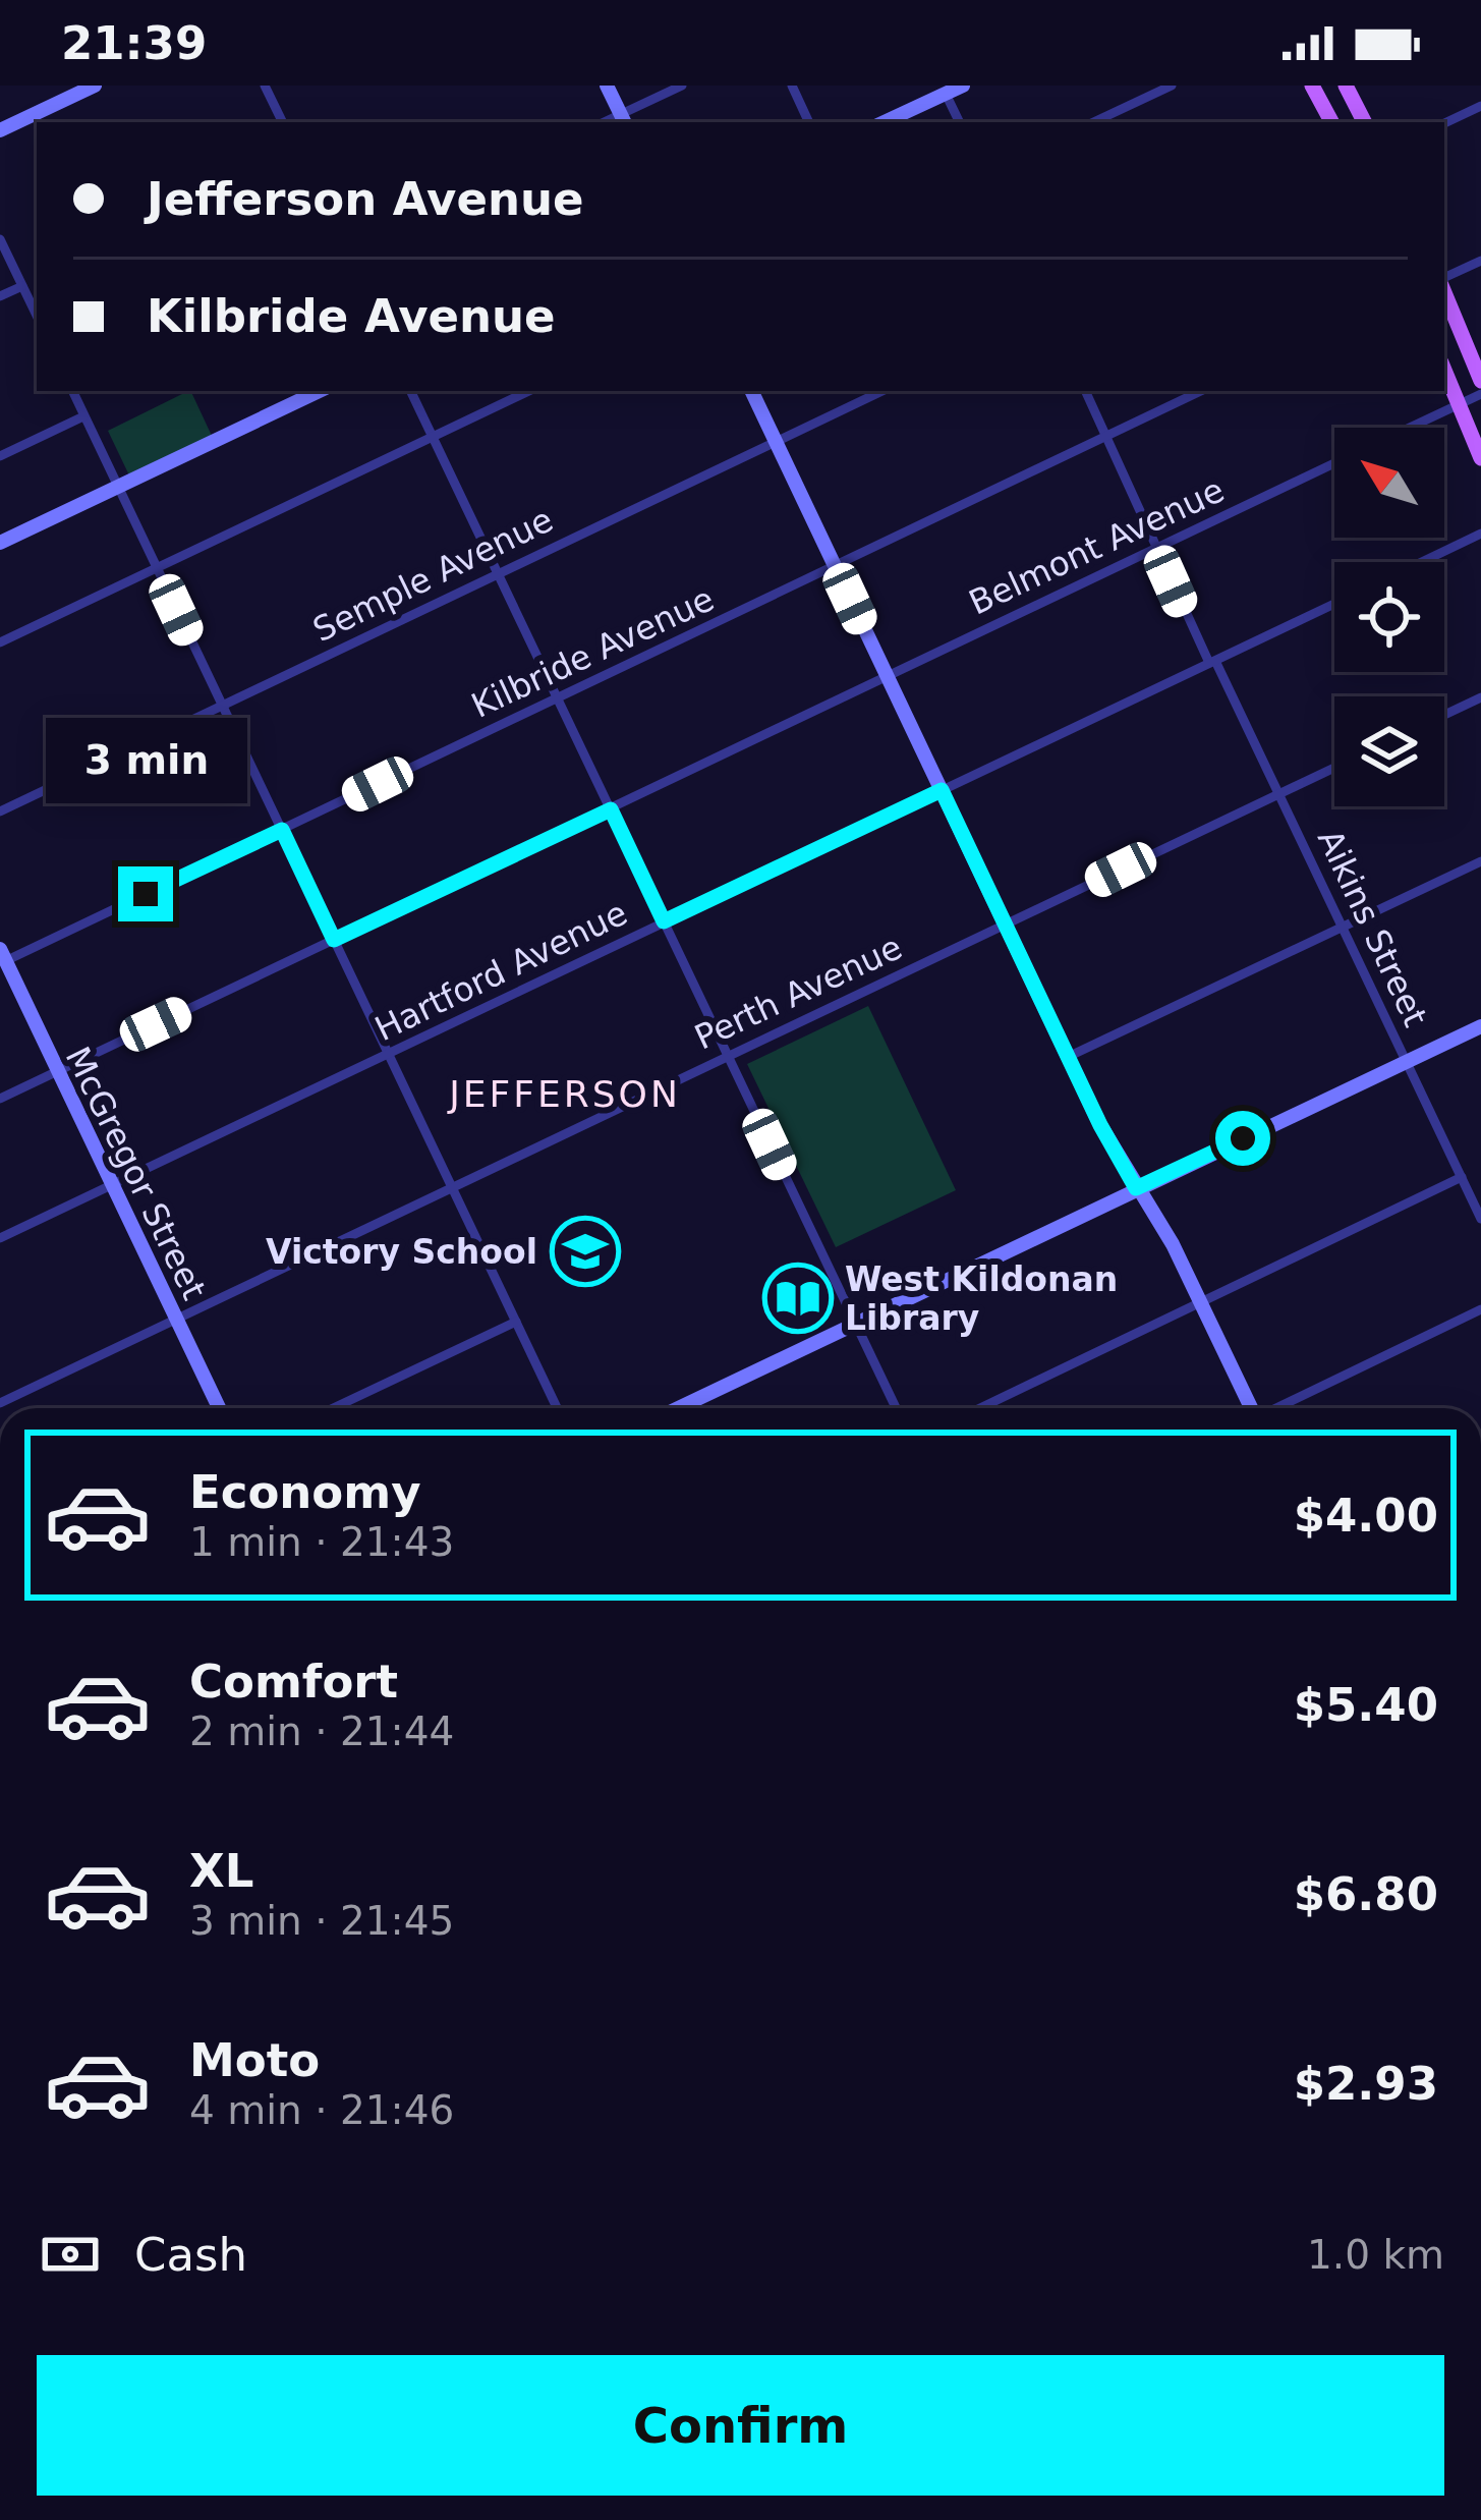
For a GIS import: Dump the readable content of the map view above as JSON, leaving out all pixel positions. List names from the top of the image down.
{
  "streets": {
    "main road": ["McGregor Street"],
    "street": [
      "Belmont Avenue",
      "Semple Avenue",
      "Kilbride Avenue",
      "Aikins Street",
      "Hartford Avenue",
      "Perth Avenue"
    ]
  },
  "crossings": [
    ["Belmont Avenue", "Aikins Street"],
    ["Belmont Avenue", "McGregor Street"],
    ["Kilbride Avenue", "Aikins Street"],
    ["Kilbride Avenue", "McGregor Street"],
    ["Aikins Street", "Hartford Avenue"],
    ["Aikins Street", "Perth Avenue"],
    ["Hartford Avenue", "McGregor Street"],
    ["Perth Avenue", "McGregor Street"]
  ],
  "districts": ["JEFFERSON"],
  "places": {
    "school or university": ["Victory School"],
    "library": ["West Kildonan Library"]
  },
  "north": "top left",
  "page": {
    "status": "21:39",
    "banner": ["Jefferson Avenue", "Kilbride Avenue"],
    "bubble": "3 min",
    "list": [
      {
        "name": "Economy",
        "note": "1 min · 21:43",
        "value": "$4.00"
      },
      {
        "name": "Comfort",
        "note": "2 min · 21:44",
        "value": "$5.40"
      },
      {
        "name": "XL",
        "note": "3 min · 21:45",
        "value": "$6.80"
      },
      {
        "name": "Moto",
        "note": "4 min · 21:46",
        "value": "$2.93"
      }
    ],
    "pay": ["Cash", "1.0 km"],
    "buttons": "Confirm"
  }
}
